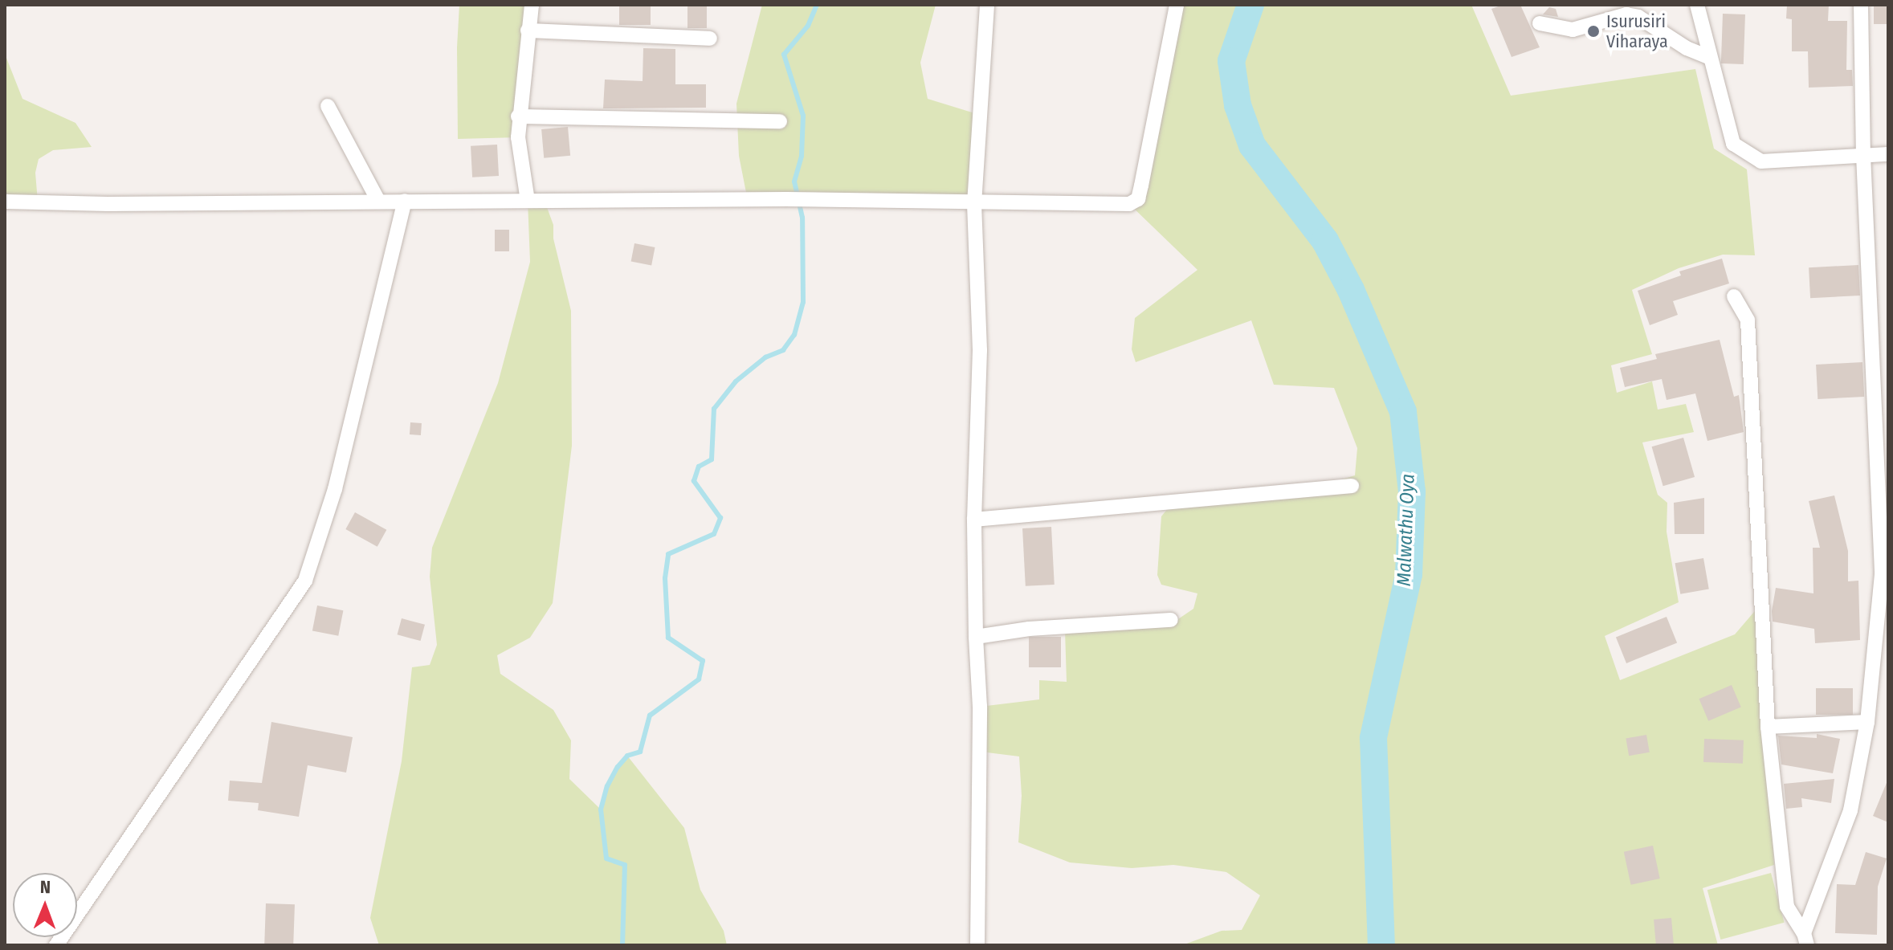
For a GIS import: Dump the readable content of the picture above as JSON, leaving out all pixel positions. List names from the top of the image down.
{
  "water": ["Malwathu Oya"],
  "places": ["Isurusiri Viharaya"],
  "north": "top"
}
